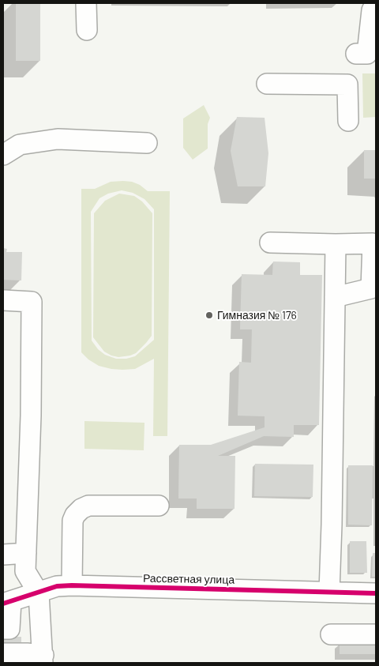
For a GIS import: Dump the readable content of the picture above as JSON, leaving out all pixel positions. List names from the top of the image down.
{
  "streets": {
    "street": ["Рассветная улица"]
  },
  "places": ["Гимназия № 176"]
}
